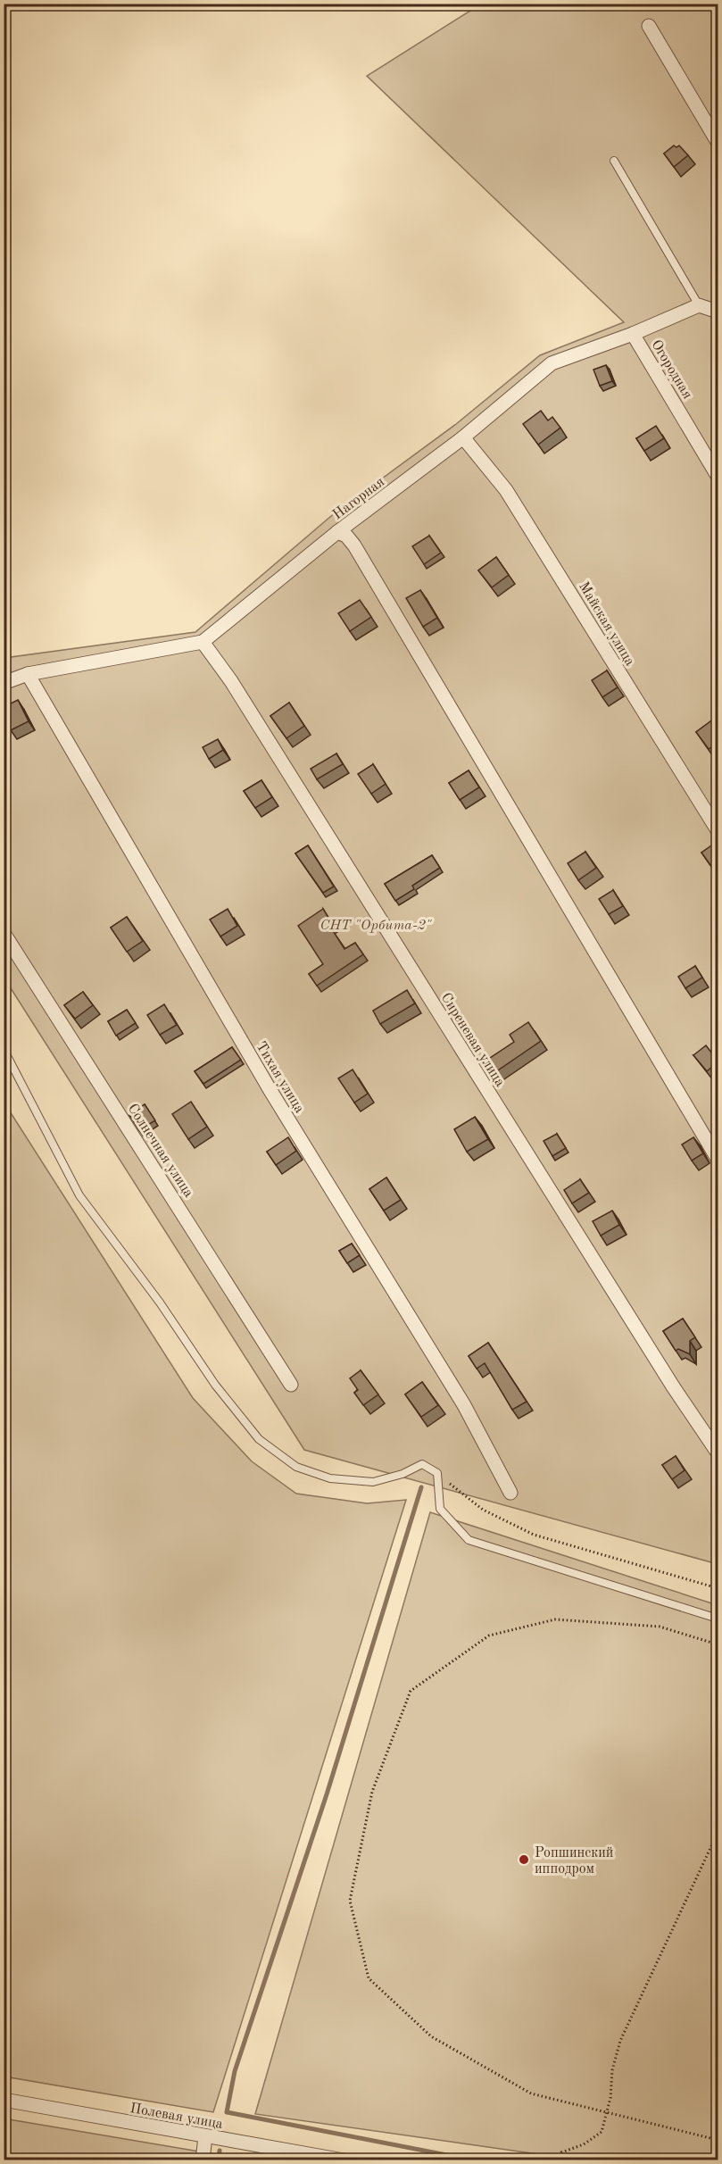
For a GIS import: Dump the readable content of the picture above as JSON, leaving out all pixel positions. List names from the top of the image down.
{
  "streets": {
    "street": [
      "Огородная",
      "Нагорная",
      "Майская улица",
      "Сиреневая улица",
      "Тихая улица",
      "Солнечная улица",
      "Полевая улица"
    ]
  },
  "crossings": [
    ["Огородная", "Нагорная"],
    ["Нагорная", "Майская улица"],
    ["Нагорная", "Сиреневая улица"],
    ["Нагорная", "Тихая улица"]
  ],
  "parks": ["СНТ \"Орбита-2\""],
  "places": ["Ропшинский ипподром"]
}
